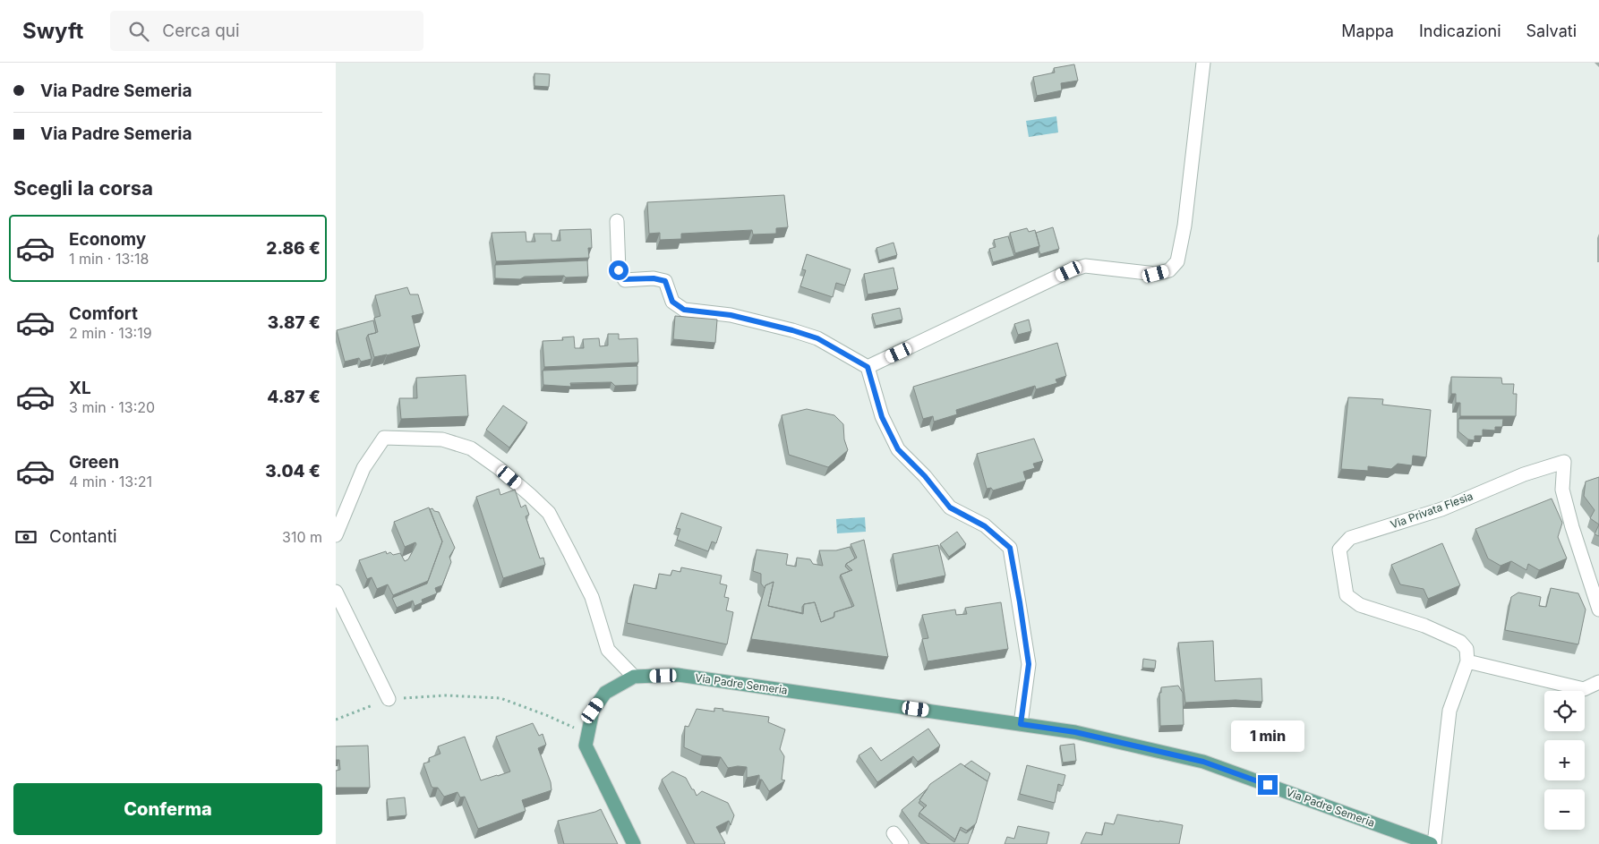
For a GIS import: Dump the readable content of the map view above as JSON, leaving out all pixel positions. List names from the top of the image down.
{
  "streets": {
    "main road": ["Via Padre Semeria"],
    "street": ["Via Privata Flesia"]
  },
  "page": {
    "header": "Swyft",
    "search": "Cerca qui",
    "nav": ["Mappa", "Indicazioni", "Salvati"],
    "banner": ["Via Padre Semeria", "Via Padre Semeria"],
    "heading": "Scegli la corsa",
    "list": [
      {
        "name": "Economy",
        "note": "1 min · 13:18",
        "value": "2.86 €"
      },
      {
        "name": "Comfort",
        "note": "2 min · 13:19",
        "value": "3.87 €"
      },
      {
        "name": "XL",
        "note": "3 min · 13:20",
        "value": "4.87 €"
      },
      {
        "name": "Green",
        "note": "4 min · 13:21",
        "value": "3.04 €"
      }
    ],
    "pay": ["Contanti", "310 m"],
    "map_buttons": ["+", "−"],
    "bubble": "1 min",
    "buttons": "Conferma"
  }
}
